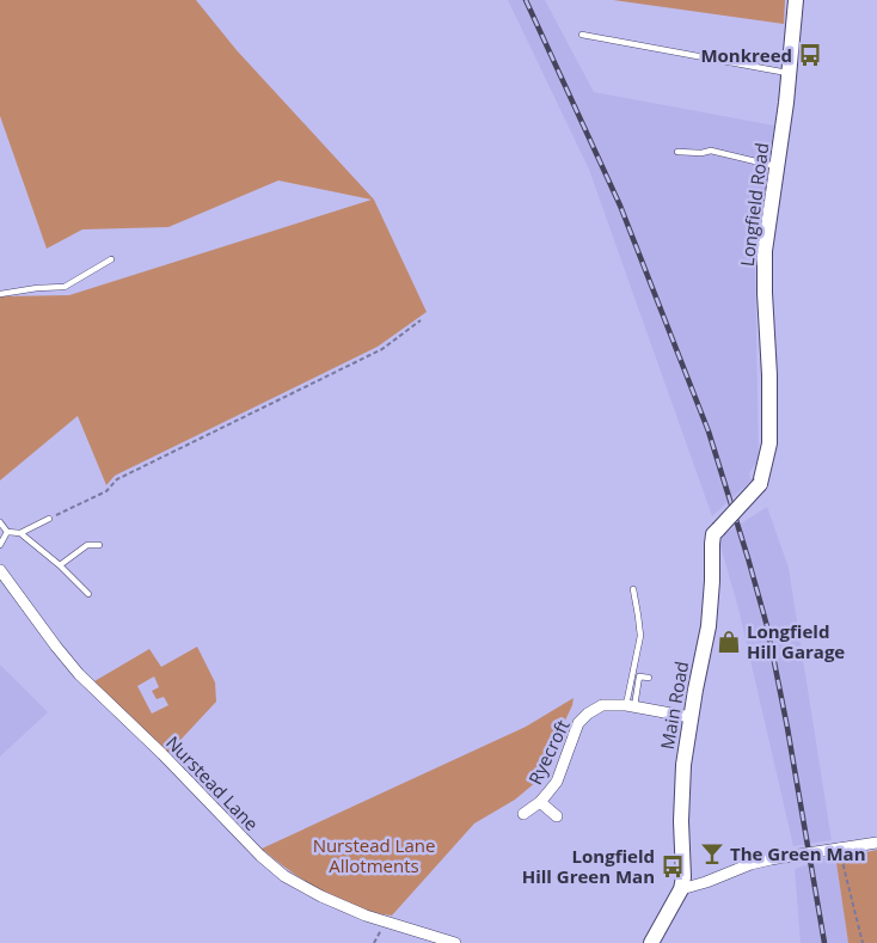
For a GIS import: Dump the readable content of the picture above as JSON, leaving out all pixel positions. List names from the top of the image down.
{
  "streets": {
    "main road": ["Longfield Road", "Main Road"],
    "street": ["Ryecroft", "Nurstead Lane"]
  },
  "crossings": [
    ["Longfield Road", "Main Road"],
    ["Main Road", "Ryecroft"]
  ],
  "parks": ["Nurstead Lane Allotments"],
  "places": {
    "bus stop": ["Monkreed", "Longfield Hill Green Man"],
    "shop": ["Longfield Hill Garage"],
    "bar": ["The Green Man"]
  }
}
